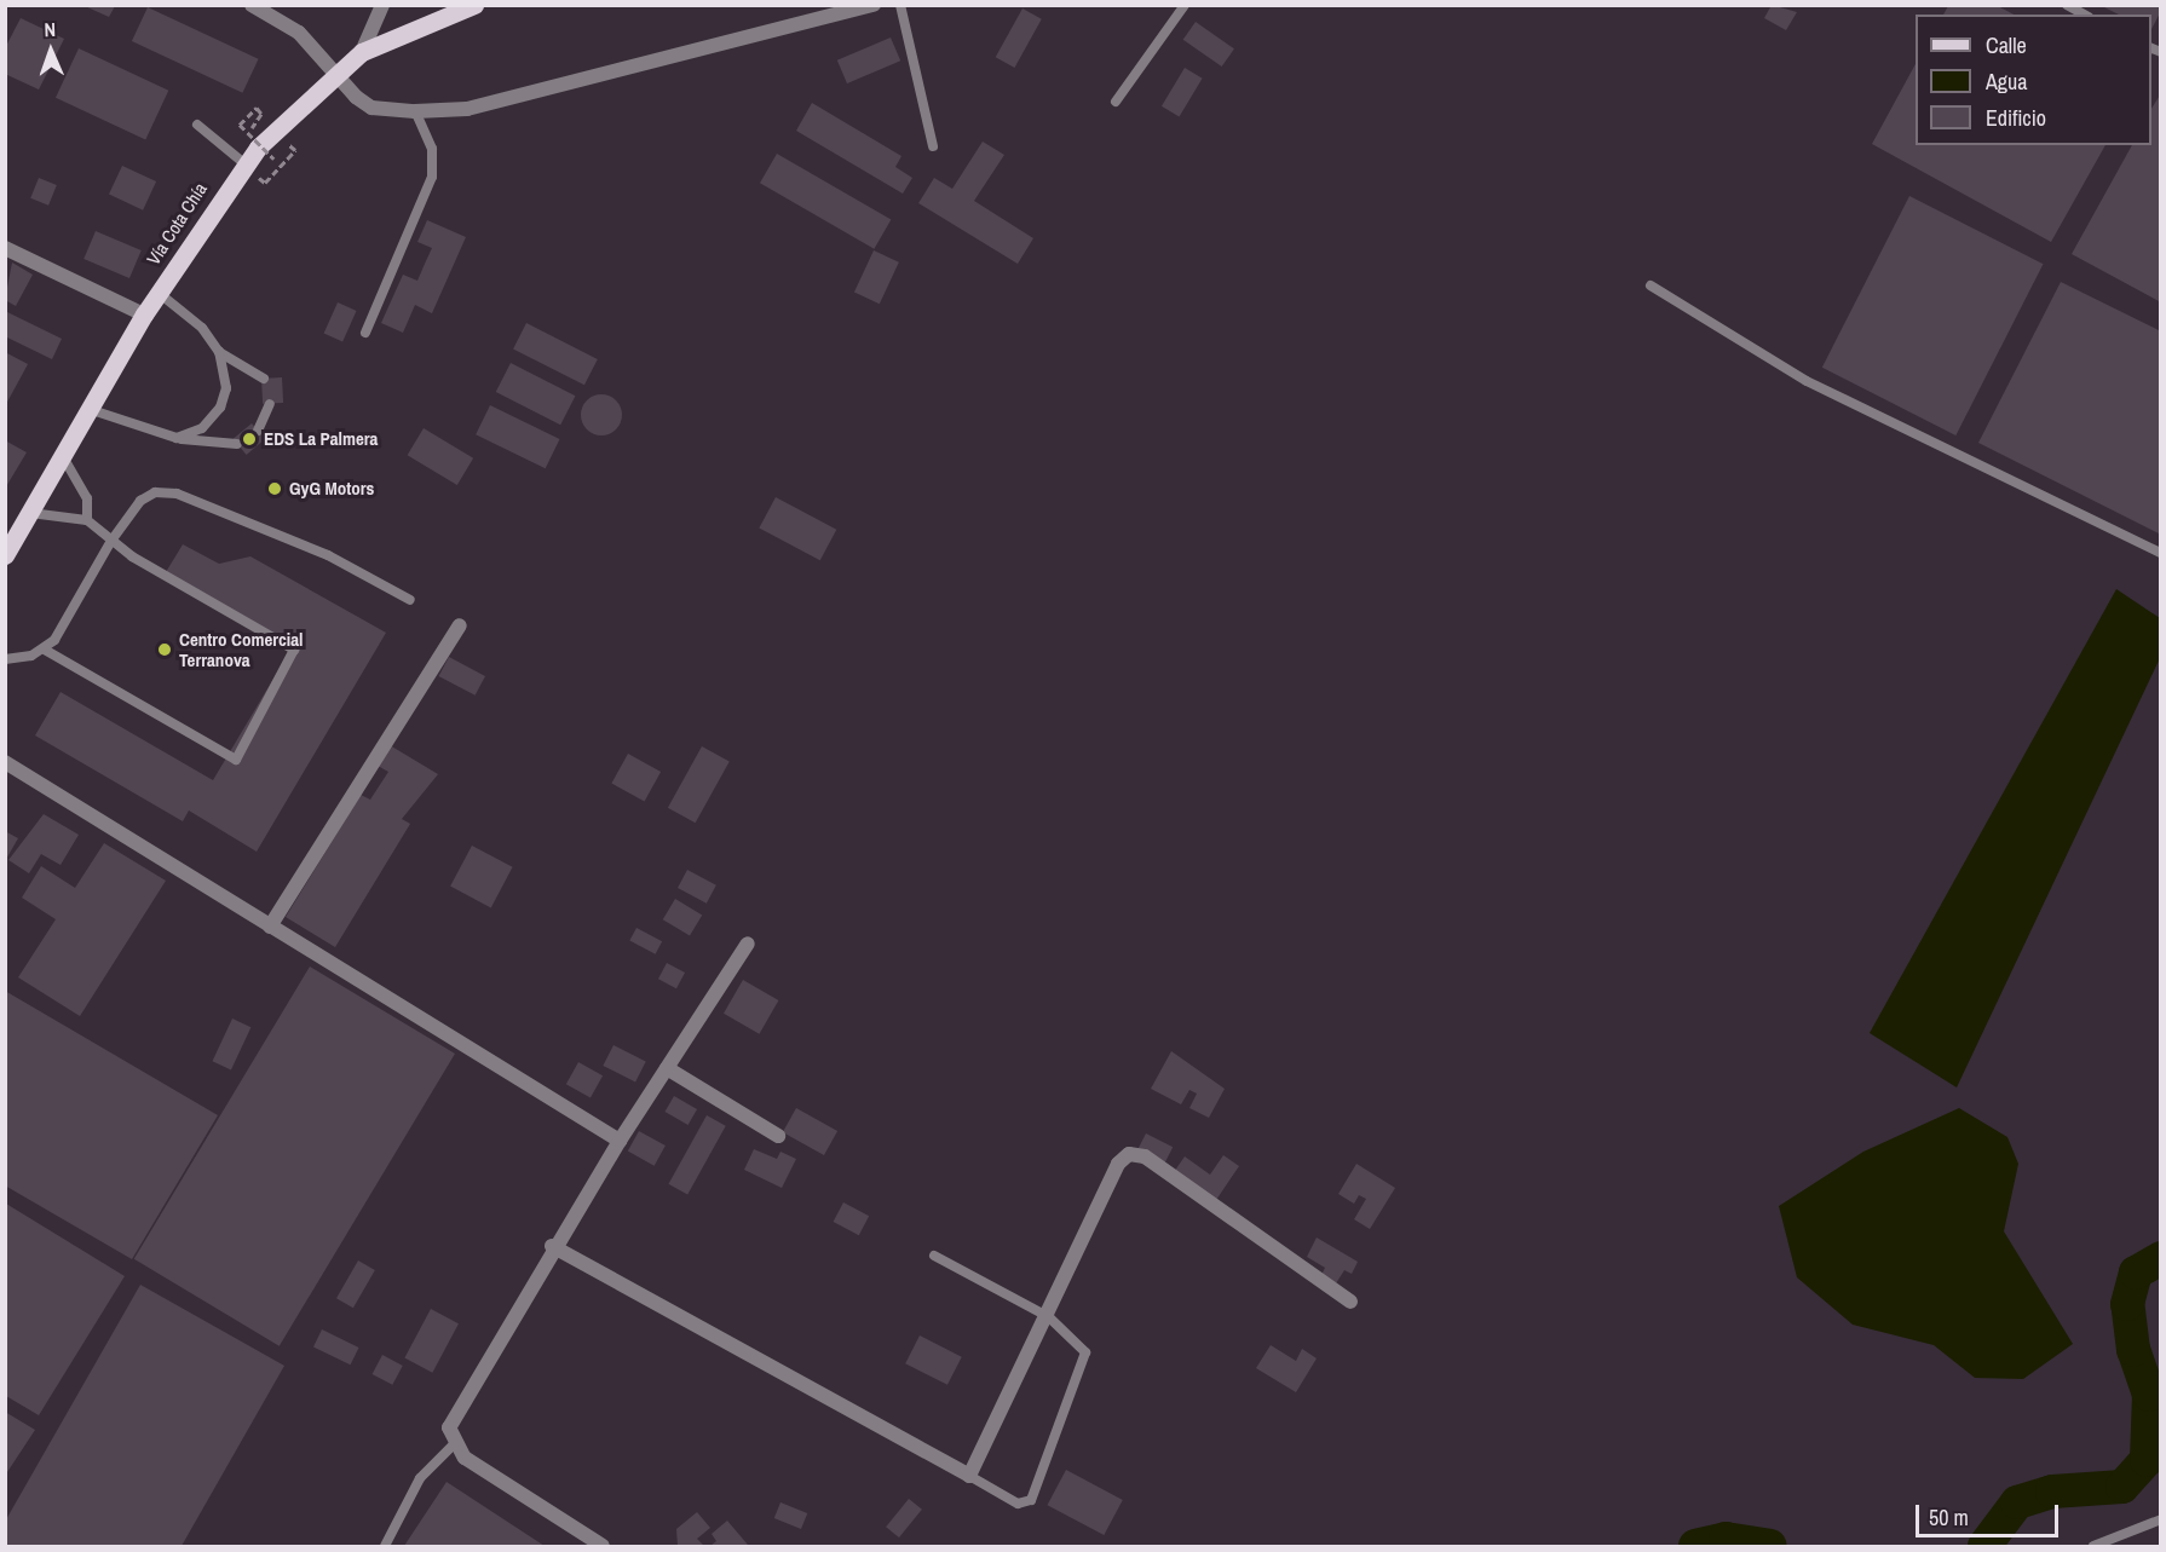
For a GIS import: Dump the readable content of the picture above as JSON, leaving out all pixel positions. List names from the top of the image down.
{
  "streets": {
    "main road": ["Vía Cota Chía"]
  },
  "places": ["EDS La Palmera", "GyG Motors", "Centro Comercial Terranova"],
  "legend": ["Calle", "Agua", "Edificio"],
  "scale_bar": "50 m",
  "north": "top"
}
